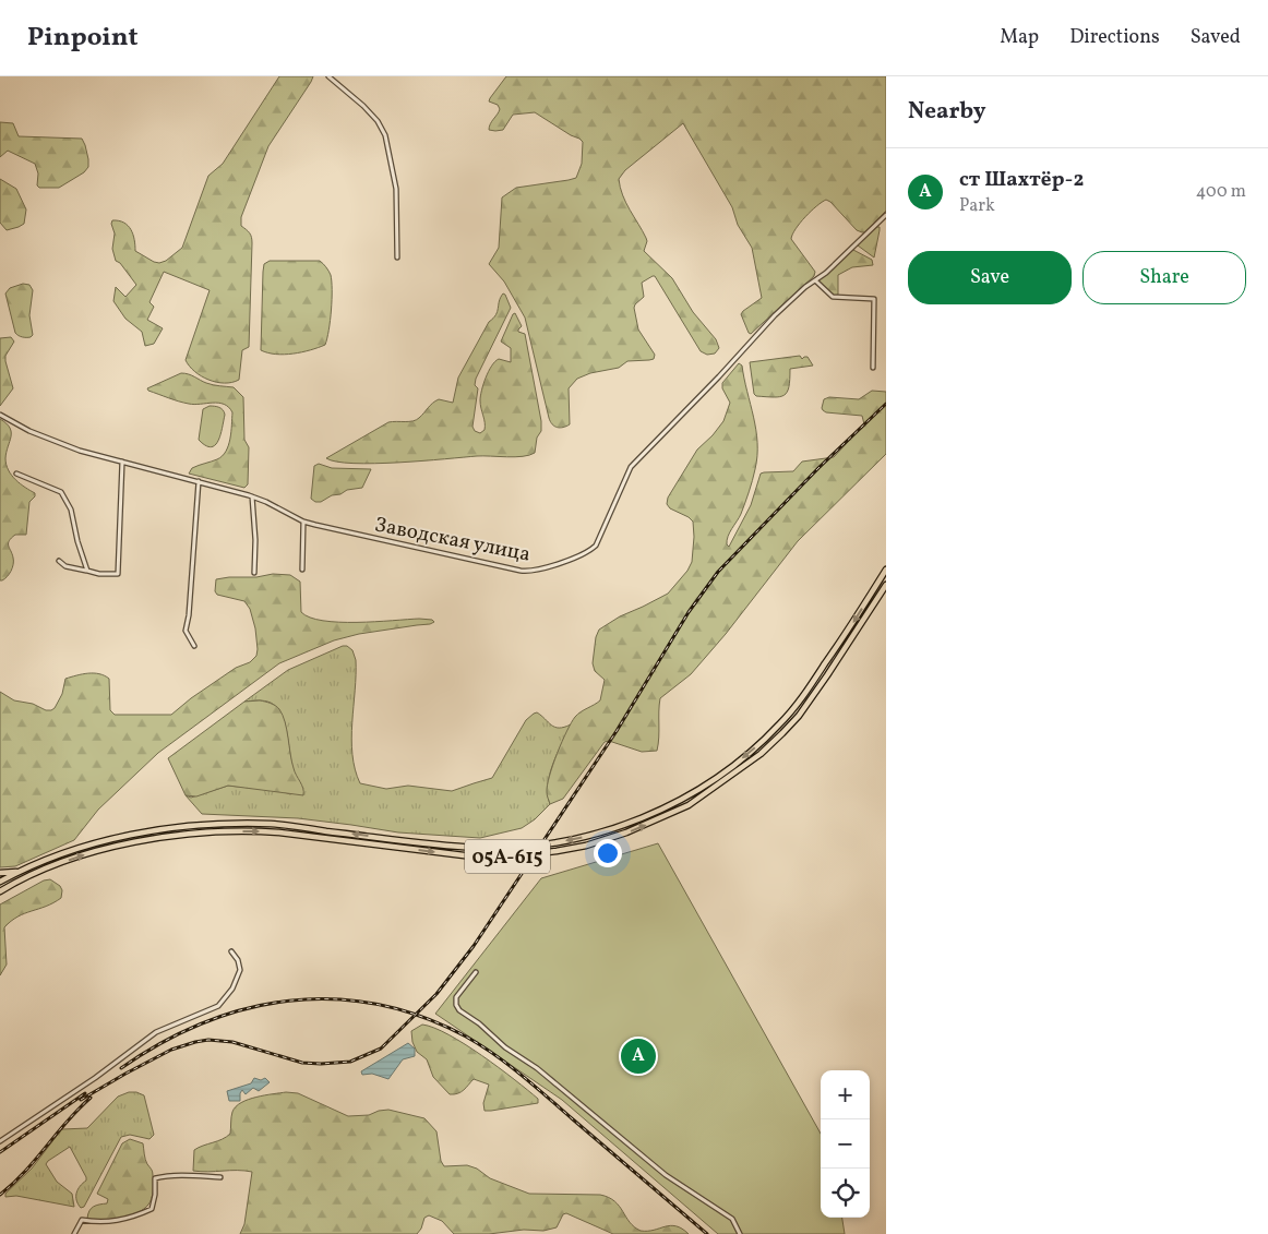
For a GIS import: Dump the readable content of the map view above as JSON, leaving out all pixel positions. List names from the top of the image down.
{
  "streets": {
    "highway": ["05А-615"],
    "street": ["Заводская улица"]
  },
  "page": {
    "header": "Pinpoint",
    "nav": ["Map", "Directions", "Saved"],
    "heading": "Nearby",
    "list": [
      {
        "mark": "A",
        "name": "ст Шахтёр-2",
        "note": "Park",
        "value": "400 m"
      }
    ],
    "buttons": ["Save", "Share"],
    "pins": "A",
    "map_buttons": ["+", "−"]
  }
}
